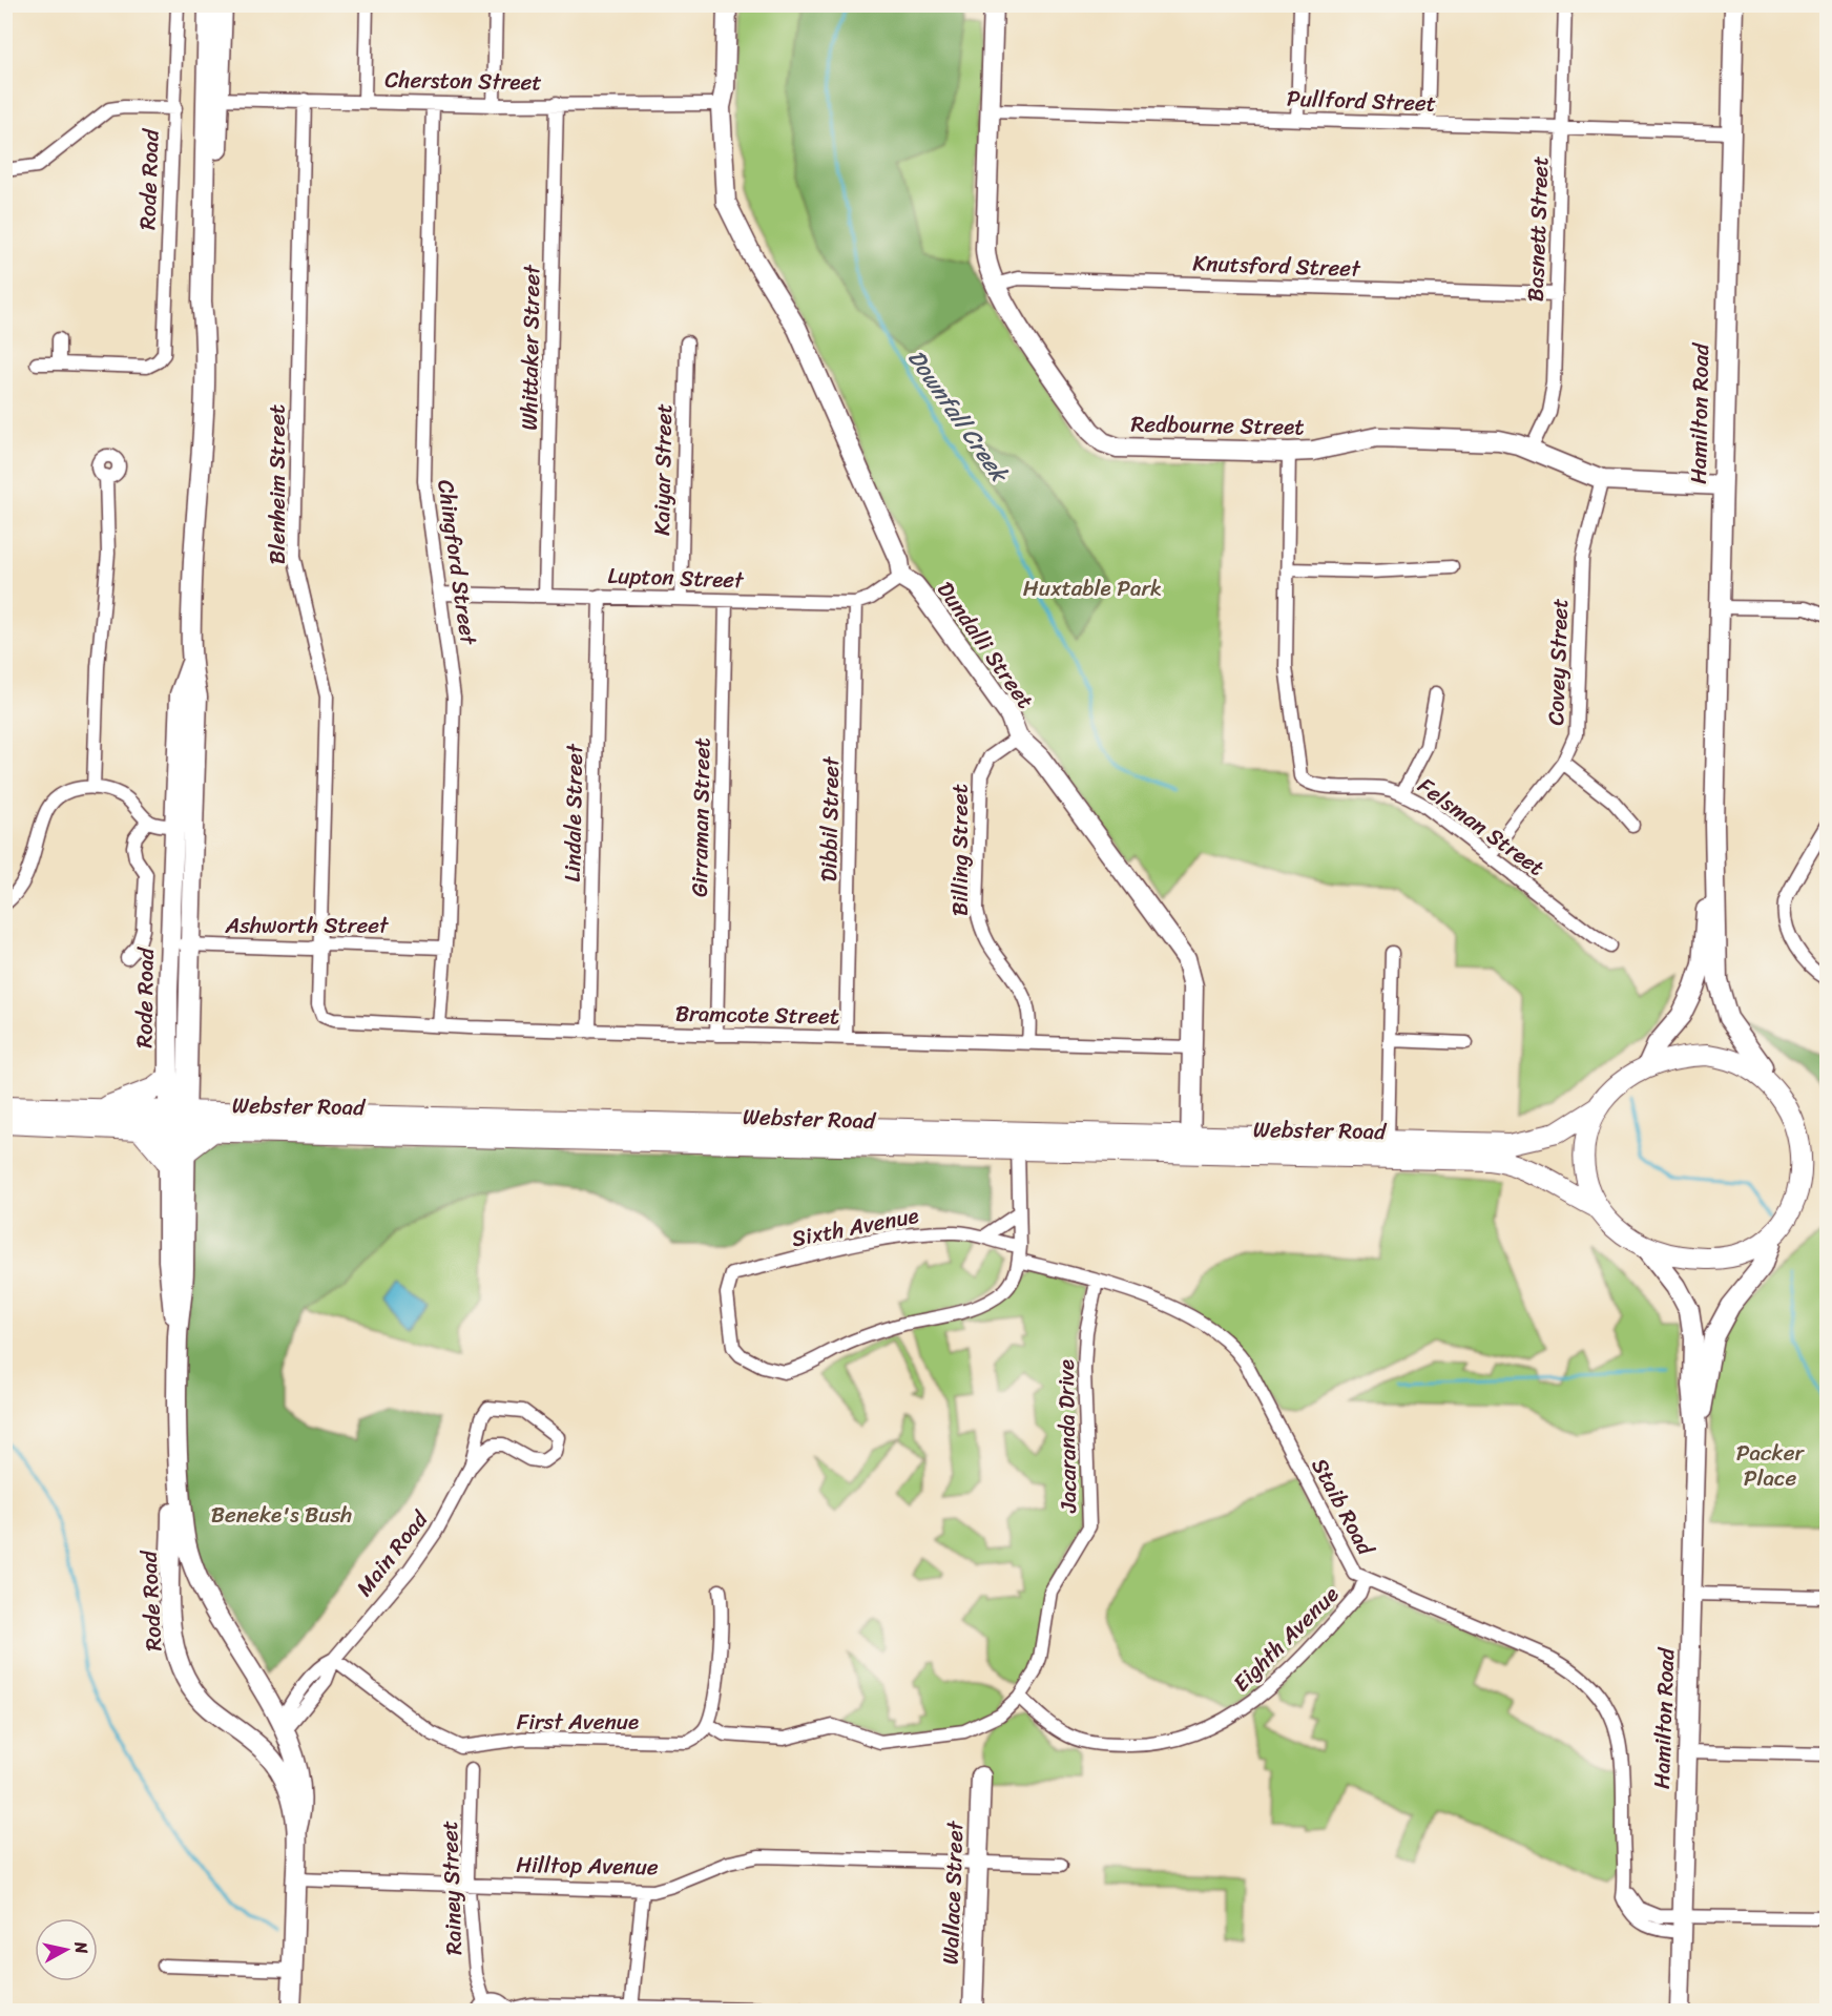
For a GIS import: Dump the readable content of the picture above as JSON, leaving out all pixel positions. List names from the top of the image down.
{
  "streets": {
    "main road": [
      "Rode Road",
      "Hamilton Road",
      "Redbourne Street",
      "Dundalli Street",
      "Webster Road",
      "Wallace Street"
    ],
    "street": [
      "Cherston Street",
      "Pullford Street",
      "Basnett Street",
      "Knutsford Street",
      "Whittaker Street",
      "Kaiyar Street",
      "Blenheim Street",
      "Chingford Street",
      "Lupton Street",
      "Covey Street",
      "Lindale Street",
      "Girraman Street",
      "Dibbil Street",
      "Felsman Street",
      "Billing Street",
      "Ashworth Street",
      "Bramcote Street",
      "Sixth Avenue",
      "Jacaranda Drive",
      "Staib Road",
      "Main Road",
      "Eighth Avenue",
      "First Avenue",
      "Hilltop Avenue",
      "Rainey Street"
    ]
  },
  "crossings": [
    ["Cherston Street", "Rode Road"],
    ["Cherston Street", "Whittaker Street"],
    ["Cherston Street", "Blenheim Street"],
    ["Cherston Street", "Chingford Street"],
    ["Pullford Street", "Basnett Street"],
    ["Pullford Street", "Hamilton Road"],
    ["Pullford Street", "Redbourne Street"],
    ["Rode Road", "Ashworth Street"],
    ["Rode Road", "Webster Road"],
    ["Rode Road", "Main Road"],
    ["Rode Road", "Hilltop Avenue"],
    ["Basnett Street", "Knutsford Street"],
    ["Basnett Street", "Redbourne Street"],
    ["Knutsford Street", "Redbourne Street"],
    ["Whittaker Street", "Lupton Street"],
    ["Hamilton Road", "Redbourne Street"],
    ["Hamilton Road", "Staib Road"],
    ["Redbourne Street", "Covey Street"],
    ["Redbourne Street", "Felsman Street"],
    ["Kaiyar Street", "Lupton Street"],
    ["Blenheim Street", "Ashworth Street"],
    ["Blenheim Street", "Bramcote Street"],
    ["Chingford Street", "Lupton Street"],
    ["Chingford Street", "Ashworth Street"],
    ["Chingford Street", "Bramcote Street"],
    ["Lupton Street", "Dundalli Street"],
    ["Lupton Street", "Lindale Street"],
    ["Lupton Street", "Girraman Street"],
    ["Lupton Street", "Dibbil Street"],
    ["Dundalli Street", "Billing Street"],
    ["Dundalli Street", "Bramcote Street"],
    ["Dundalli Street", "Webster Road"],
    ["Covey Street", "Felsman Street"],
    ["Lindale Street", "Bramcote Street"],
    ["Girraman Street", "Bramcote Street"],
    ["Dibbil Street", "Bramcote Street"],
    ["Billing Street", "Bramcote Street"],
    ["Sixth Avenue", "Staib Road"],
    ["Jacaranda Drive", "Staib Road"],
    ["Jacaranda Drive", "Eighth Avenue"],
    ["Jacaranda Drive", "First Avenue"],
    ["Staib Road", "Eighth Avenue"],
    ["Main Road", "First Avenue"],
    ["Hilltop Avenue", "Rainey Street"],
    ["Hilltop Avenue", "Wallace Street"]
  ],
  "water": ["Downfall Creek"],
  "parks": ["Huxtable Park", "Packer Place", "Beneke's Bush"],
  "north": "right"
}
